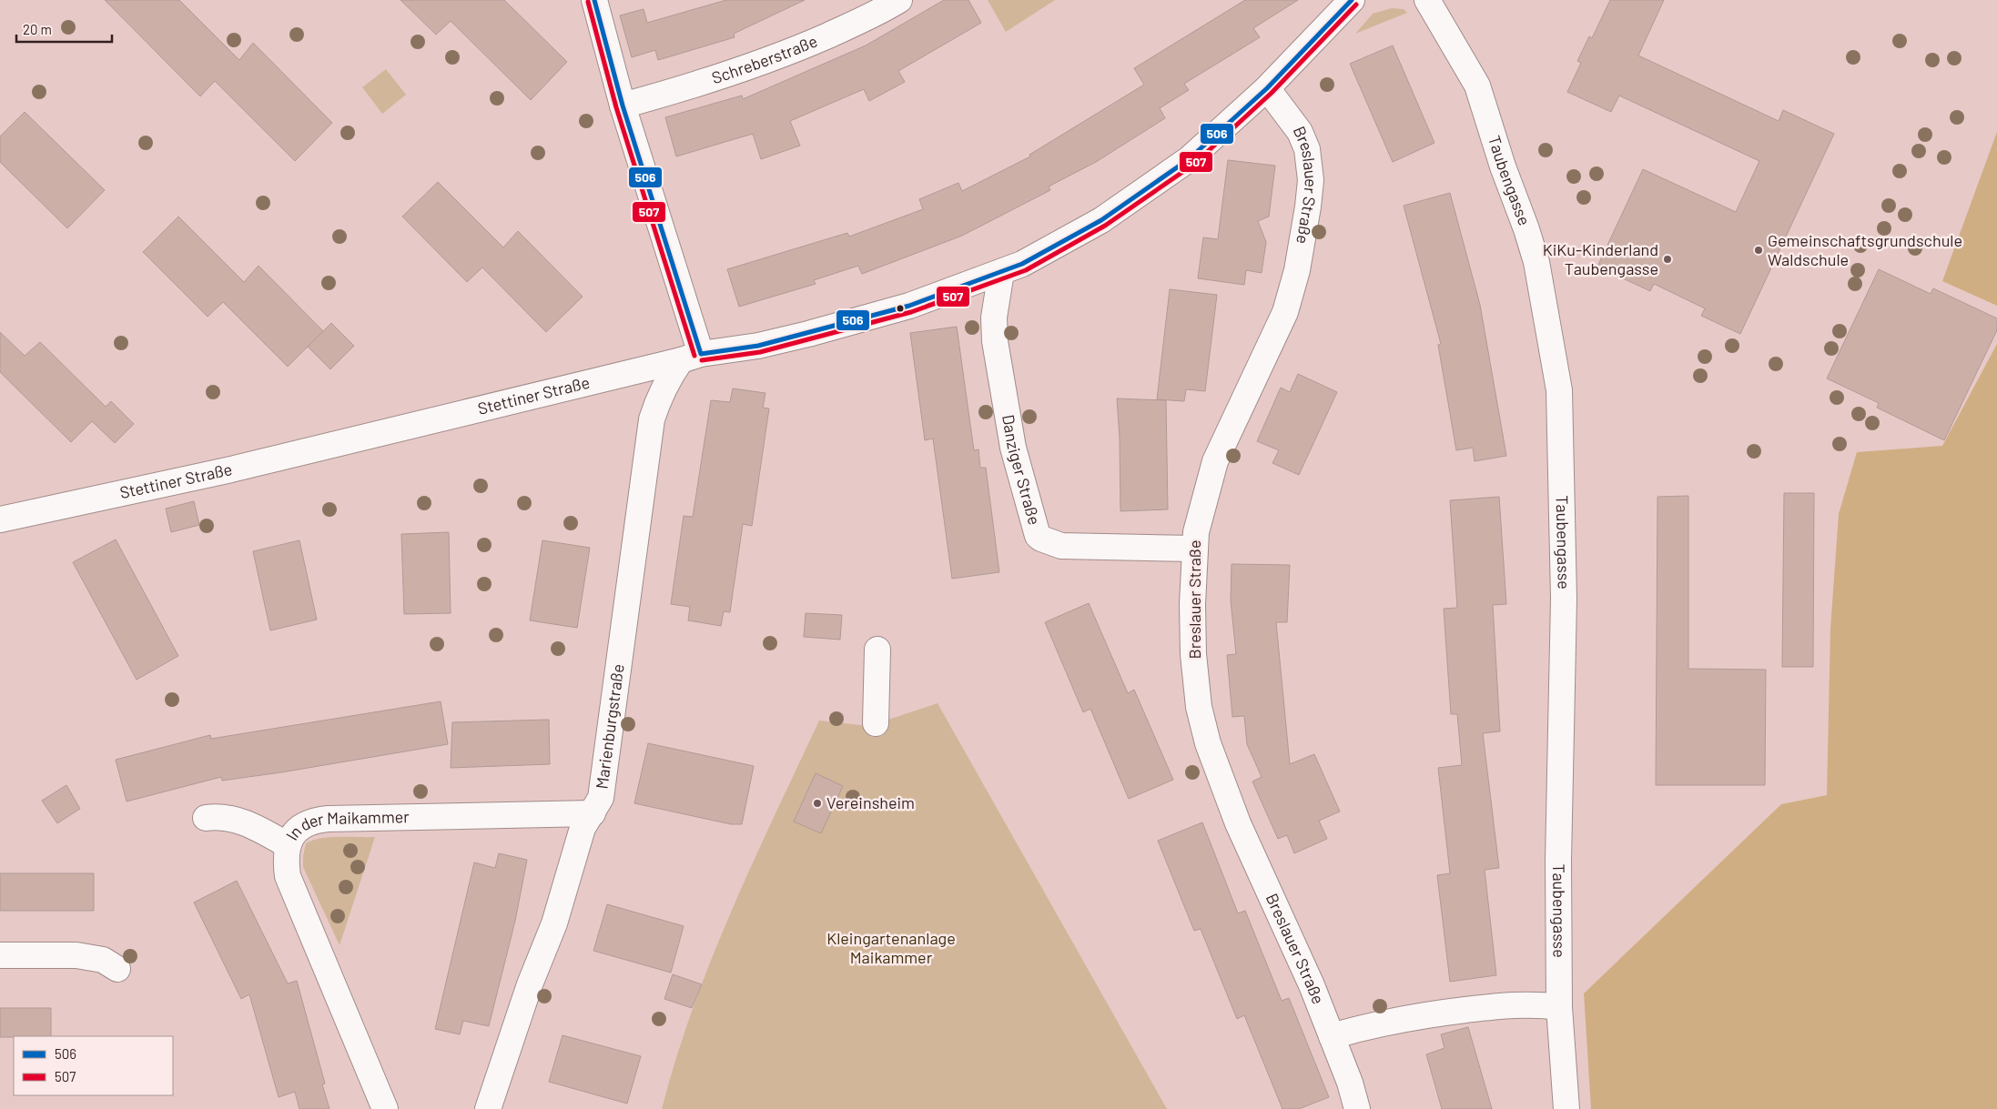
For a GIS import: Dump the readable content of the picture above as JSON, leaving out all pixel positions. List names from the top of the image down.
{
  "streets": {
    "street": [
      "Schreberstraße",
      "Taubengasse",
      "Breslauer Straße",
      "Stettiner Straße",
      "Danziger Straße",
      "Marienburgstraße",
      "In der Maikammer"
    ]
  },
  "crossings": [
    ["Breslauer Straße", "Stettiner Straße"],
    ["Breslauer Straße", "Danziger Straße"],
    ["Stettiner Straße", "Danziger Straße"],
    ["Stettiner Straße", "Marienburgstraße"],
    ["Marienburgstraße", "In der Maikammer"]
  ],
  "parks": ["Kleingartenanlage Maikammer"],
  "places": ["Gemeinschaftsgrundschule Waldschule", "KiKu-Kinderland Taubengasse", "Vereinsheim"],
  "lines": ["transit line 506", "transit line 507"],
  "legend": ["506", "507"],
  "scale_bar": "20 m"
}
